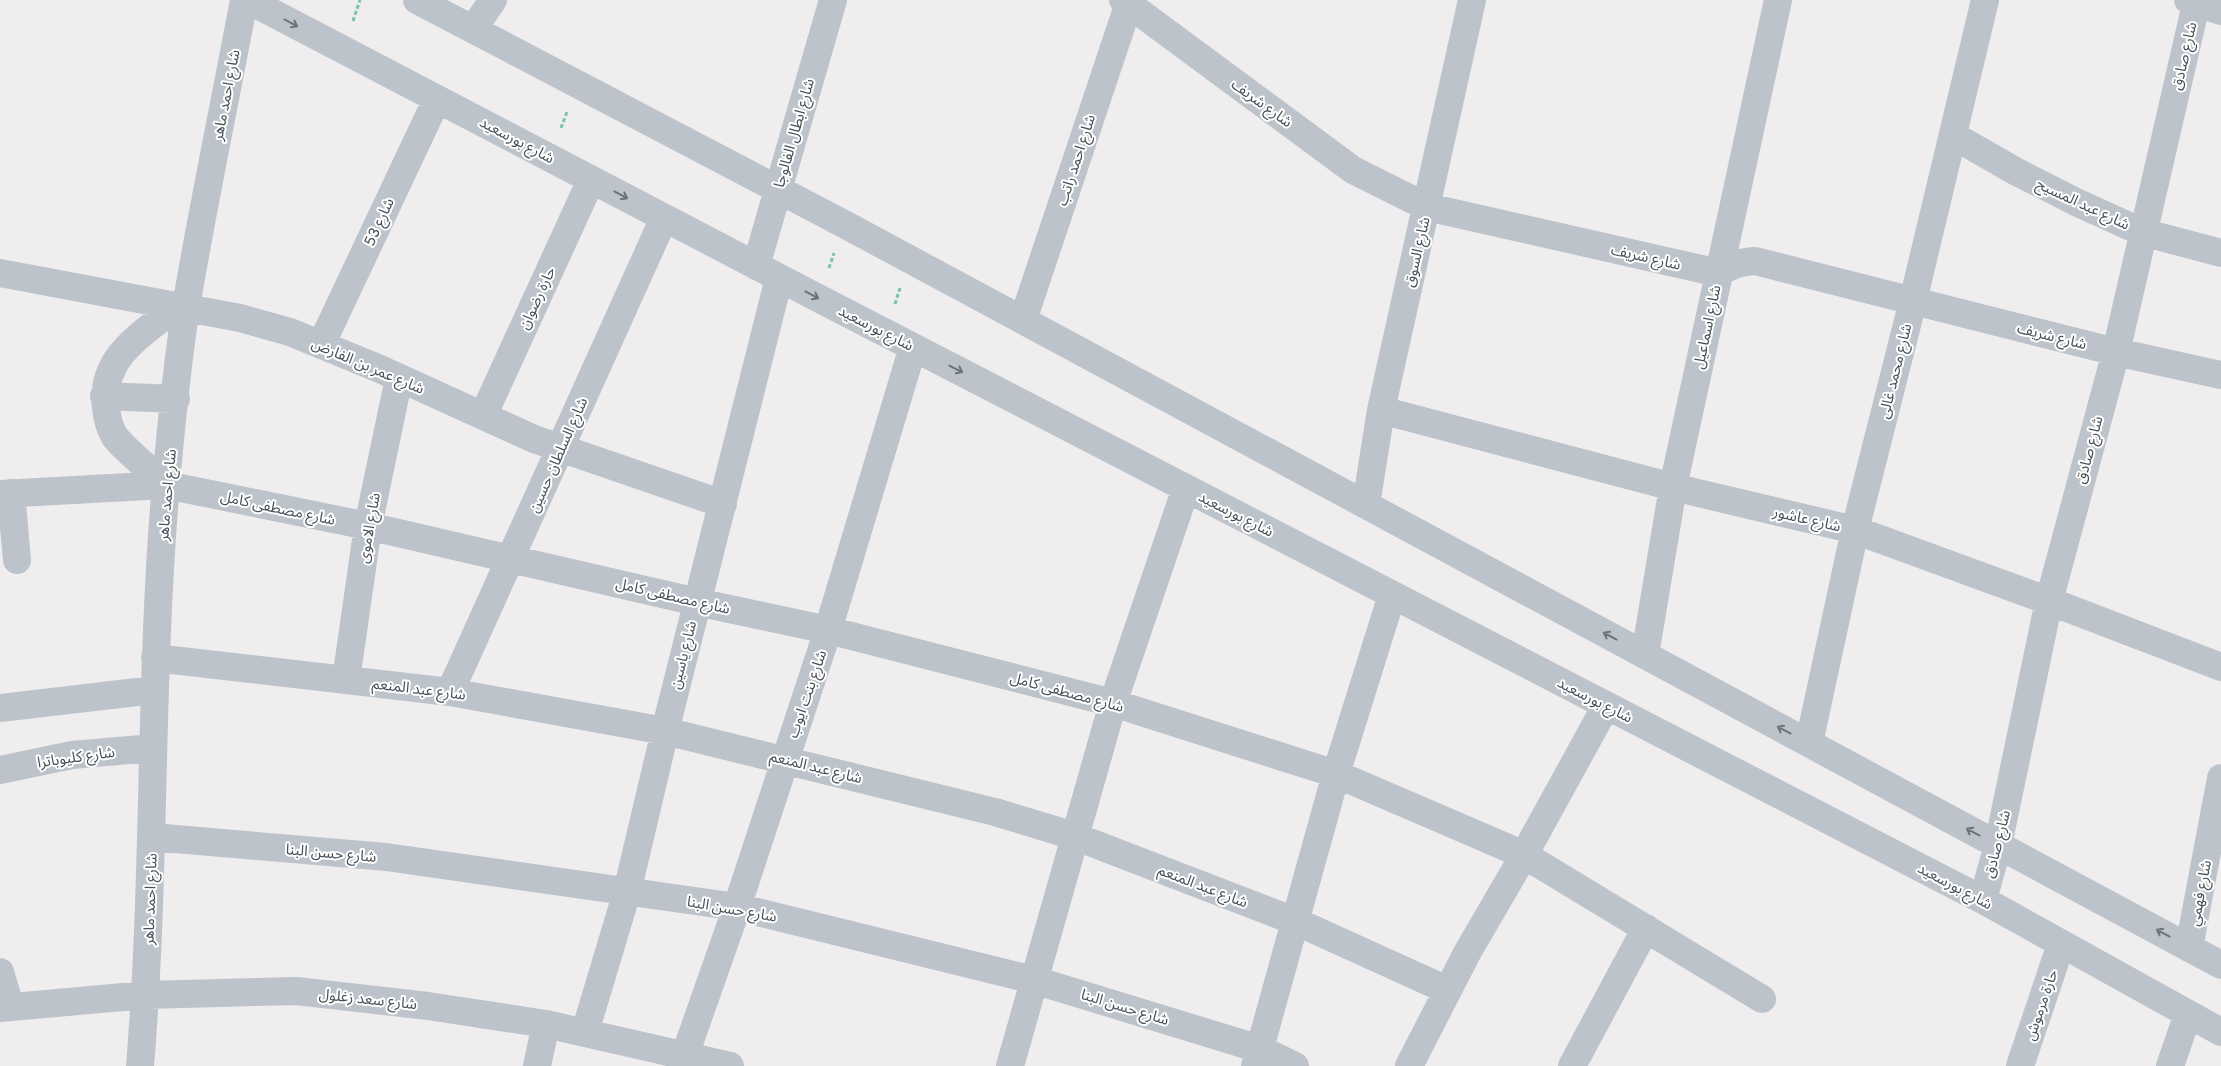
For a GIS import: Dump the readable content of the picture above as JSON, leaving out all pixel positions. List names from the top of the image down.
{
  "streets": {
    "street": [
      "شارع صادق",
      "شارع احمد ماهر",
      "شارع شريف",
      "شارع ابطال الفالوجا",
      "شارع بورسعيد",
      "شارع احمد راتب",
      "شارع عبد المسيح",
      "شارع 53",
      "شارع السوق",
      "حارة رضوان",
      "شارع اسماعيل",
      "شارع عمر بن الفارض",
      "شارع محمد غالى",
      "شارع السلطان حسين",
      "شارع مصطفى كامل",
      "شارع عاشور",
      "شارع الاموى",
      "شارع ياسين",
      "شارع عبد المنعم",
      "شارع بنت ايوب",
      "شارع كليوباترا",
      "شارع حسن البنا",
      "شارع فهمي",
      "شارع سعد زغلول",
      "حارة مرموش"
    ]
  },
  "crossings": [
    ["شارع صادق", "شارع شريف"],
    ["شارع صادق", "شارع بورسعيد"],
    ["شارع صادق", "شارع عبد المسيح"],
    ["شارع صادق", "شارع عاشور"],
    ["شارع احمد ماهر", "شارع عمر بن الفارض"],
    ["شارع احمد ماهر", "شارع مصطفى كامل"],
    ["شارع احمد ماهر", "شارع عبد المنعم"],
    ["شارع احمد ماهر", "شارع كليوباترا"],
    ["شارع احمد ماهر", "شارع حسن البنا"],
    ["شارع احمد ماهر", "شارع سعد زغلول"],
    ["شارع شريف", "شارع احمد راتب"],
    ["شارع شريف", "شارع السوق"],
    ["شارع شريف", "شارع اسماعيل"],
    ["شارع شريف", "شارع محمد غالى"],
    ["شارع ابطال الفالوجا", "شارع بورسعيد"],
    ["شارع ابطال الفالوجا", "شارع ياسين"],
    ["شارع بورسعيد", "شارع 53"],
    ["شارع بورسعيد", "حارة رضوان"],
    ["شارع بورسعيد", "شارع السلطان حسين"],
    ["شارع بورسعيد", "شارع ياسين"],
    ["شارع بورسعيد", "شارع بنت ايوب"],
    ["شارع بورسعيد", "حارة مرموش"],
    ["شارع عبد المسيح", "شارع محمد غالى"],
    ["شارع 53", "شارع عمر بن الفارض"],
    ["شارع السوق", "شارع عاشور"],
    ["حارة رضوان", "شارع عمر بن الفارض"],
    ["شارع اسماعيل", "شارع عاشور"],
    ["شارع عمر بن الفارض", "شارع السلطان حسين"],
    ["شارع عمر بن الفارض", "شارع الاموى"],
    ["شارع عمر بن الفارض", "شارع ياسين"],
    ["شارع محمد غالى", "شارع عاشور"],
    ["شارع السلطان حسين", "شارع مصطفى كامل"],
    ["شارع السلطان حسين", "شارع عبد المنعم"],
    ["شارع مصطفى كامل", "شارع الاموى"],
    ["شارع مصطفى كامل", "شارع ياسين"],
    ["شارع مصطفى كامل", "شارع بنت ايوب"],
    ["شارع الاموى", "شارع عبد المنعم"],
    ["شارع ياسين", "شارع عبد المنعم"],
    ["شارع ياسين", "شارع حسن البنا"],
    ["شارع ياسين", "شارع سعد زغلول"],
    ["شارع عبد المنعم", "شارع بنت ايوب"],
    ["شارع بنت ايوب", "شارع حسن البنا"],
    ["شارع بنت ايوب", "شارع سعد زغلول"]
  ]
}
